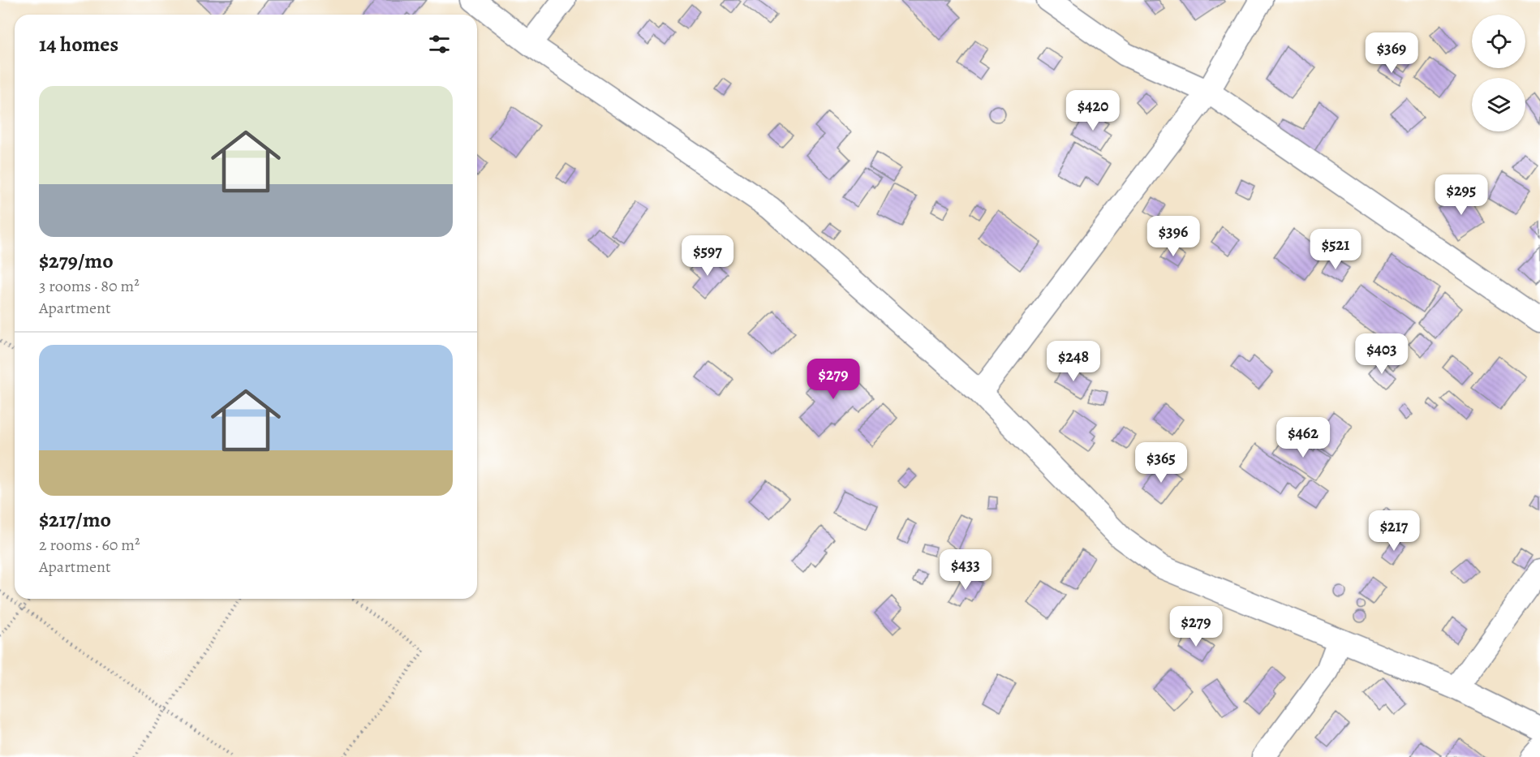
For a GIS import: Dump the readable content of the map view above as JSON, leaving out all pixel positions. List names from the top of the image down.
{
  "page": {
    "heading": "14 homes",
    "price": [
      "$369",
      "$420",
      "$295",
      "$396",
      "$521",
      "$597",
      "$403",
      "$248",
      "$279",
      "$462",
      "$365",
      "$217",
      "$433",
      "$279"
    ],
    "list": [
      {
        "name": "$279/mo",
        "note": "3 rooms · 80 m² · Apartment"
      },
      {
        "name": "$217/mo",
        "note": "2 rooms · 60 m² · Apartment"
      }
    ]
  }
}
